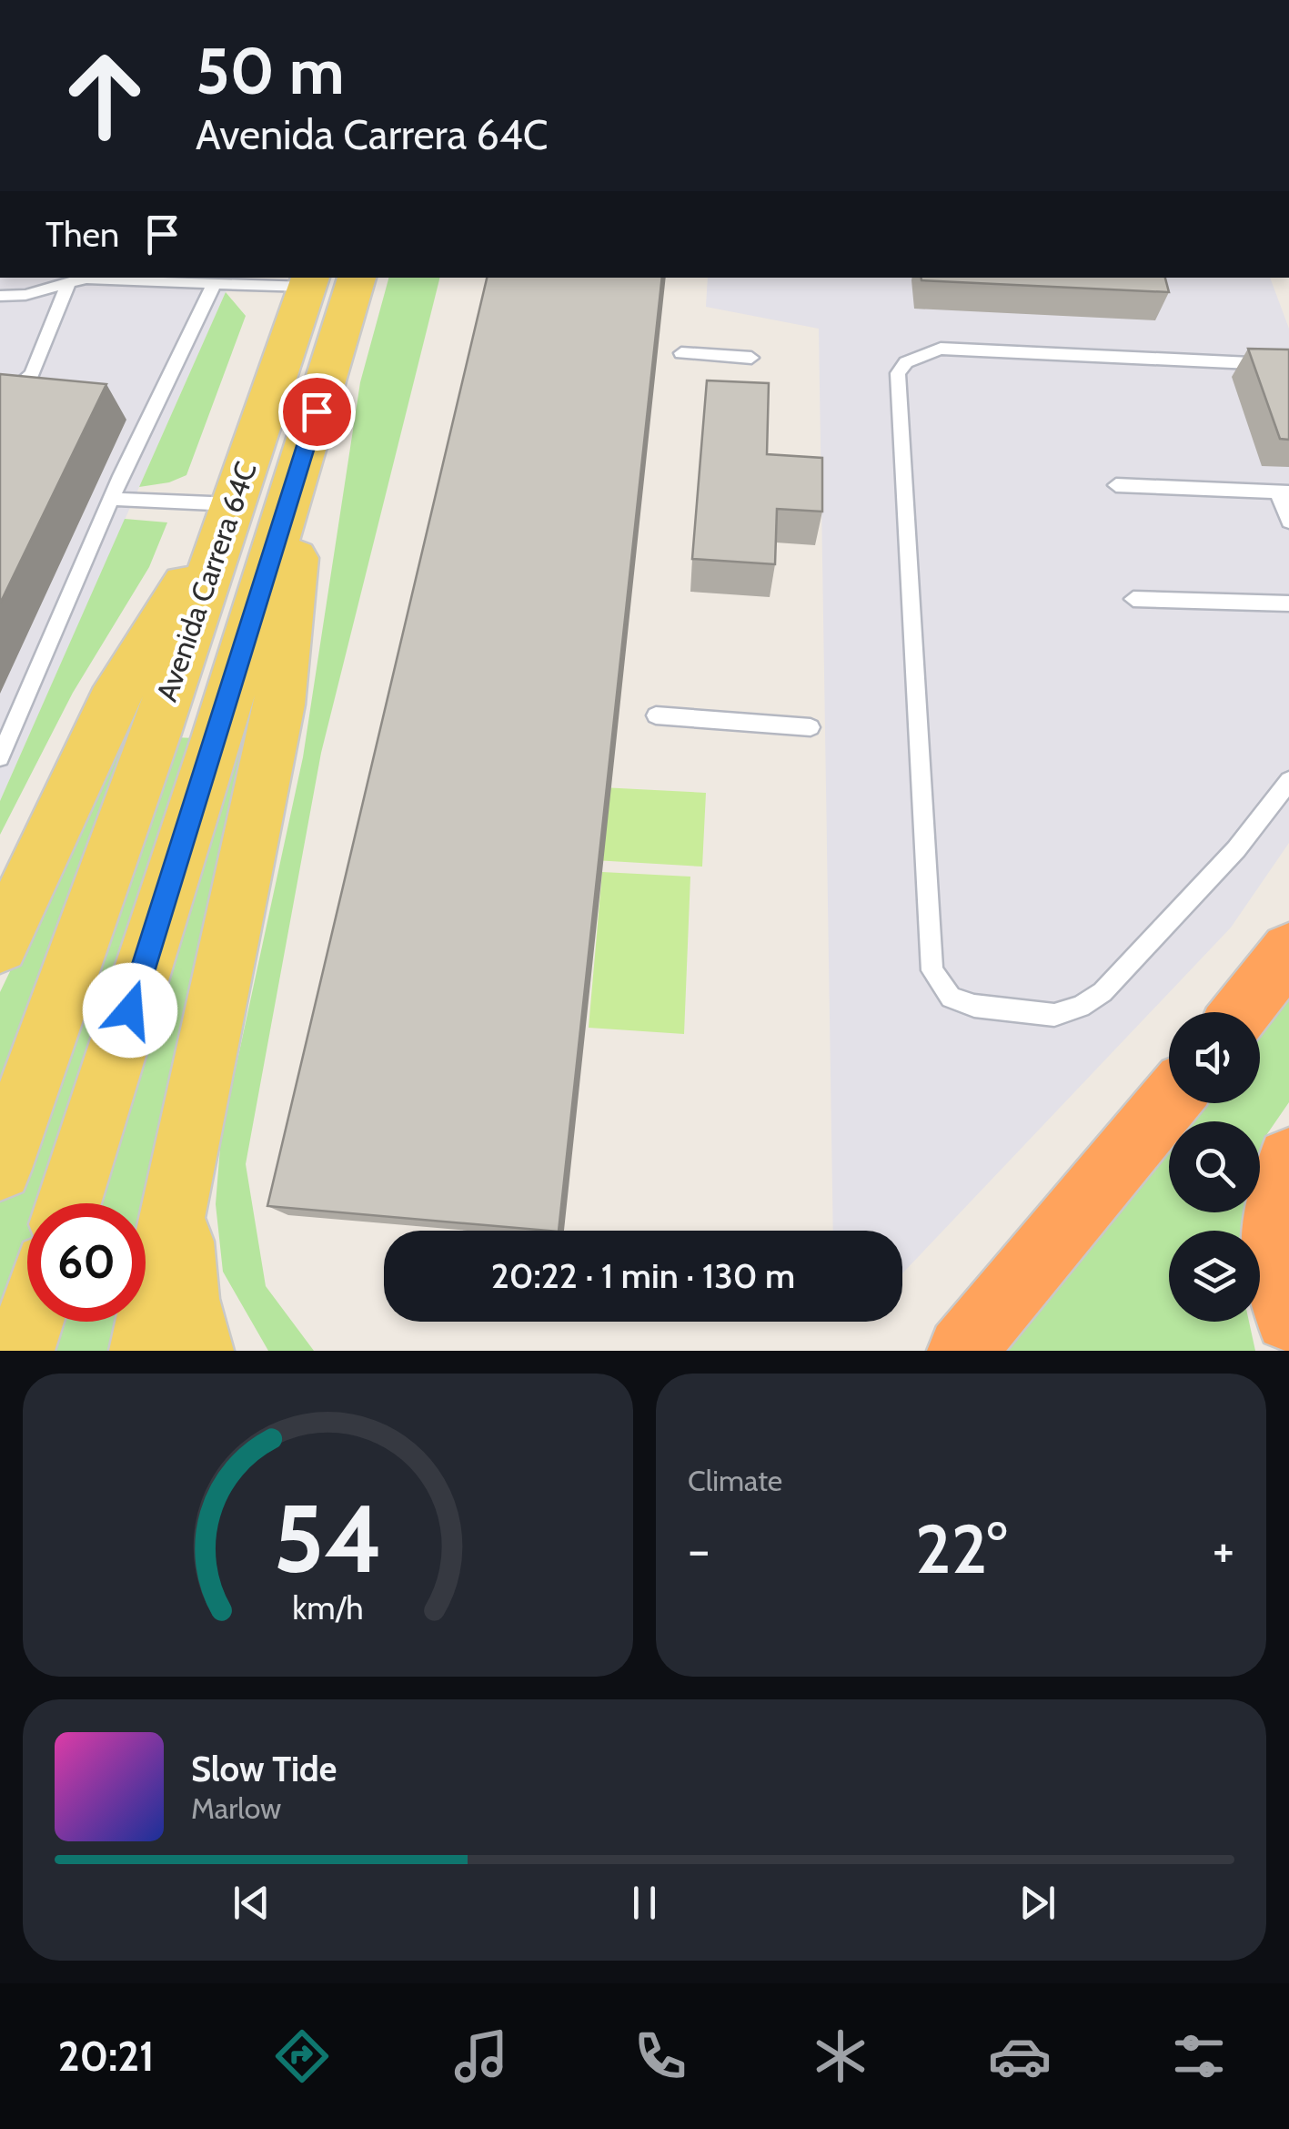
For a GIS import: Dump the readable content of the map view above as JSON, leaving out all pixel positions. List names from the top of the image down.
{
  "streets": {
    "main road": ["Avenida Carrera 64C"]
  },
  "page": {
    "turn": ["50 m", "Avenida Carrera 64C"],
    "then": "Then",
    "limit": "60",
    "trip": "20:22 · 1 min · 130 m",
    "tile": "Climate",
    "heat": ["−", "22°", "+"],
    "song": ["Slow Tide", "Marlow"],
    "tabs": "20:21",
    "gauge": ["54", "km/h"]
  }
}
